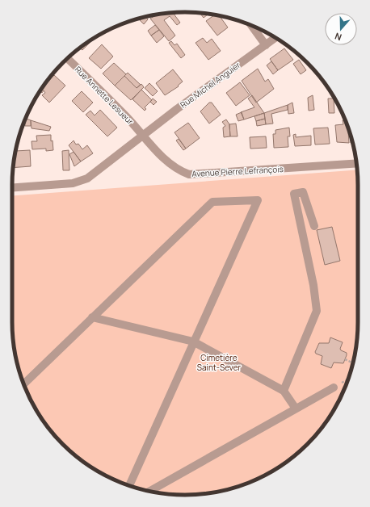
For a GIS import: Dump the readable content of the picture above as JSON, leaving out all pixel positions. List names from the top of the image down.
{
  "streets": {
    "street": ["Rue Michel Anguier", "Rue Annette Lesueur", "Avenue Pierre Lefrançois"]
  },
  "crossings": [
    ["Rue Michel Anguier", "Rue Annette Lesueur"],
    ["Rue Michel Anguier", "Avenue Pierre Lefrançois"],
    ["Rue Annette Lesueur", "Avenue Pierre Lefrançois"]
  ],
  "parks": ["Cimetière Saint-Sever"],
  "north": "bottom"
}
